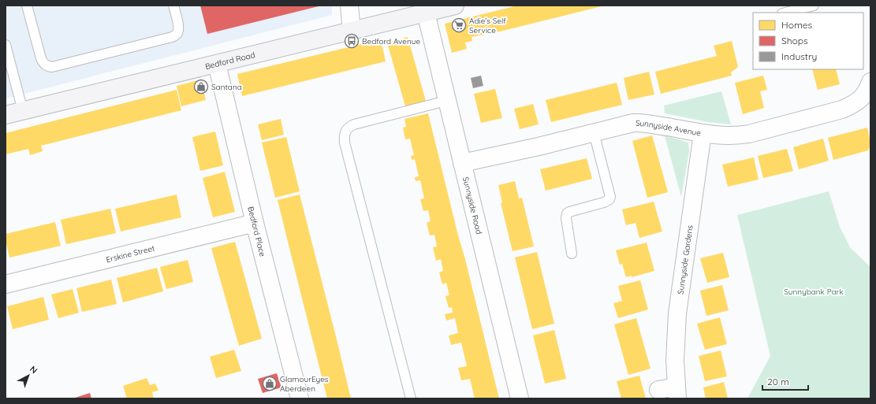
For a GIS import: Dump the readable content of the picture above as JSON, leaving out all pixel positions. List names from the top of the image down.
{
  "streets": {
    "street": [
      "Bedford Road",
      "Sunnyside Avenue",
      "Sunnyside Road",
      "Bedford Place",
      "Erskine Street",
      "Sunnyside Gardens"
    ]
  },
  "crossings": [
    ["Bedford Road", "Sunnyside Road"],
    ["Bedford Road", "Bedford Place"],
    ["Sunnyside Avenue", "Sunnyside Road"],
    ["Sunnyside Avenue", "Sunnyside Gardens"],
    ["Bedford Place", "Erskine Street"]
  ],
  "parks": ["Sunnybank Park"],
  "places": {
    "supermarket": ["Adie's Self Service"],
    "bus stop": ["Bedford Avenue"],
    "shop": ["Santana", "GlamourEyes Aberdeen"]
  },
  "legend": ["Homes", "Shops", "Industry"],
  "scale_bar": "20 m",
  "north": "top right"
}
